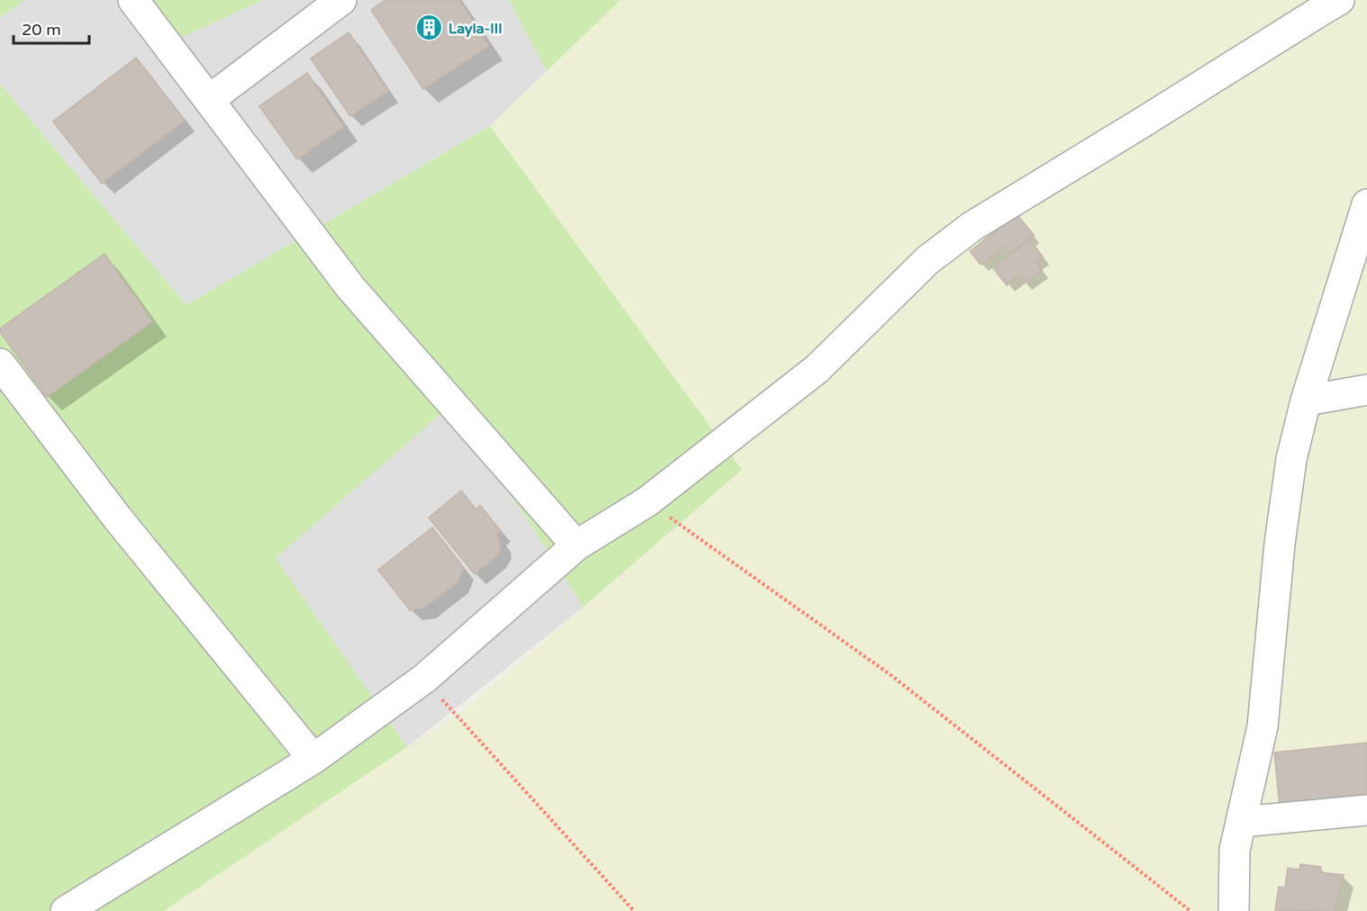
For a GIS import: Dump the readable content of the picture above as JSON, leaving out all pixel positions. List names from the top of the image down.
{
  "places": {
    "building": ["Layla-III"]
  },
  "scale_bar": "20 m"
}
